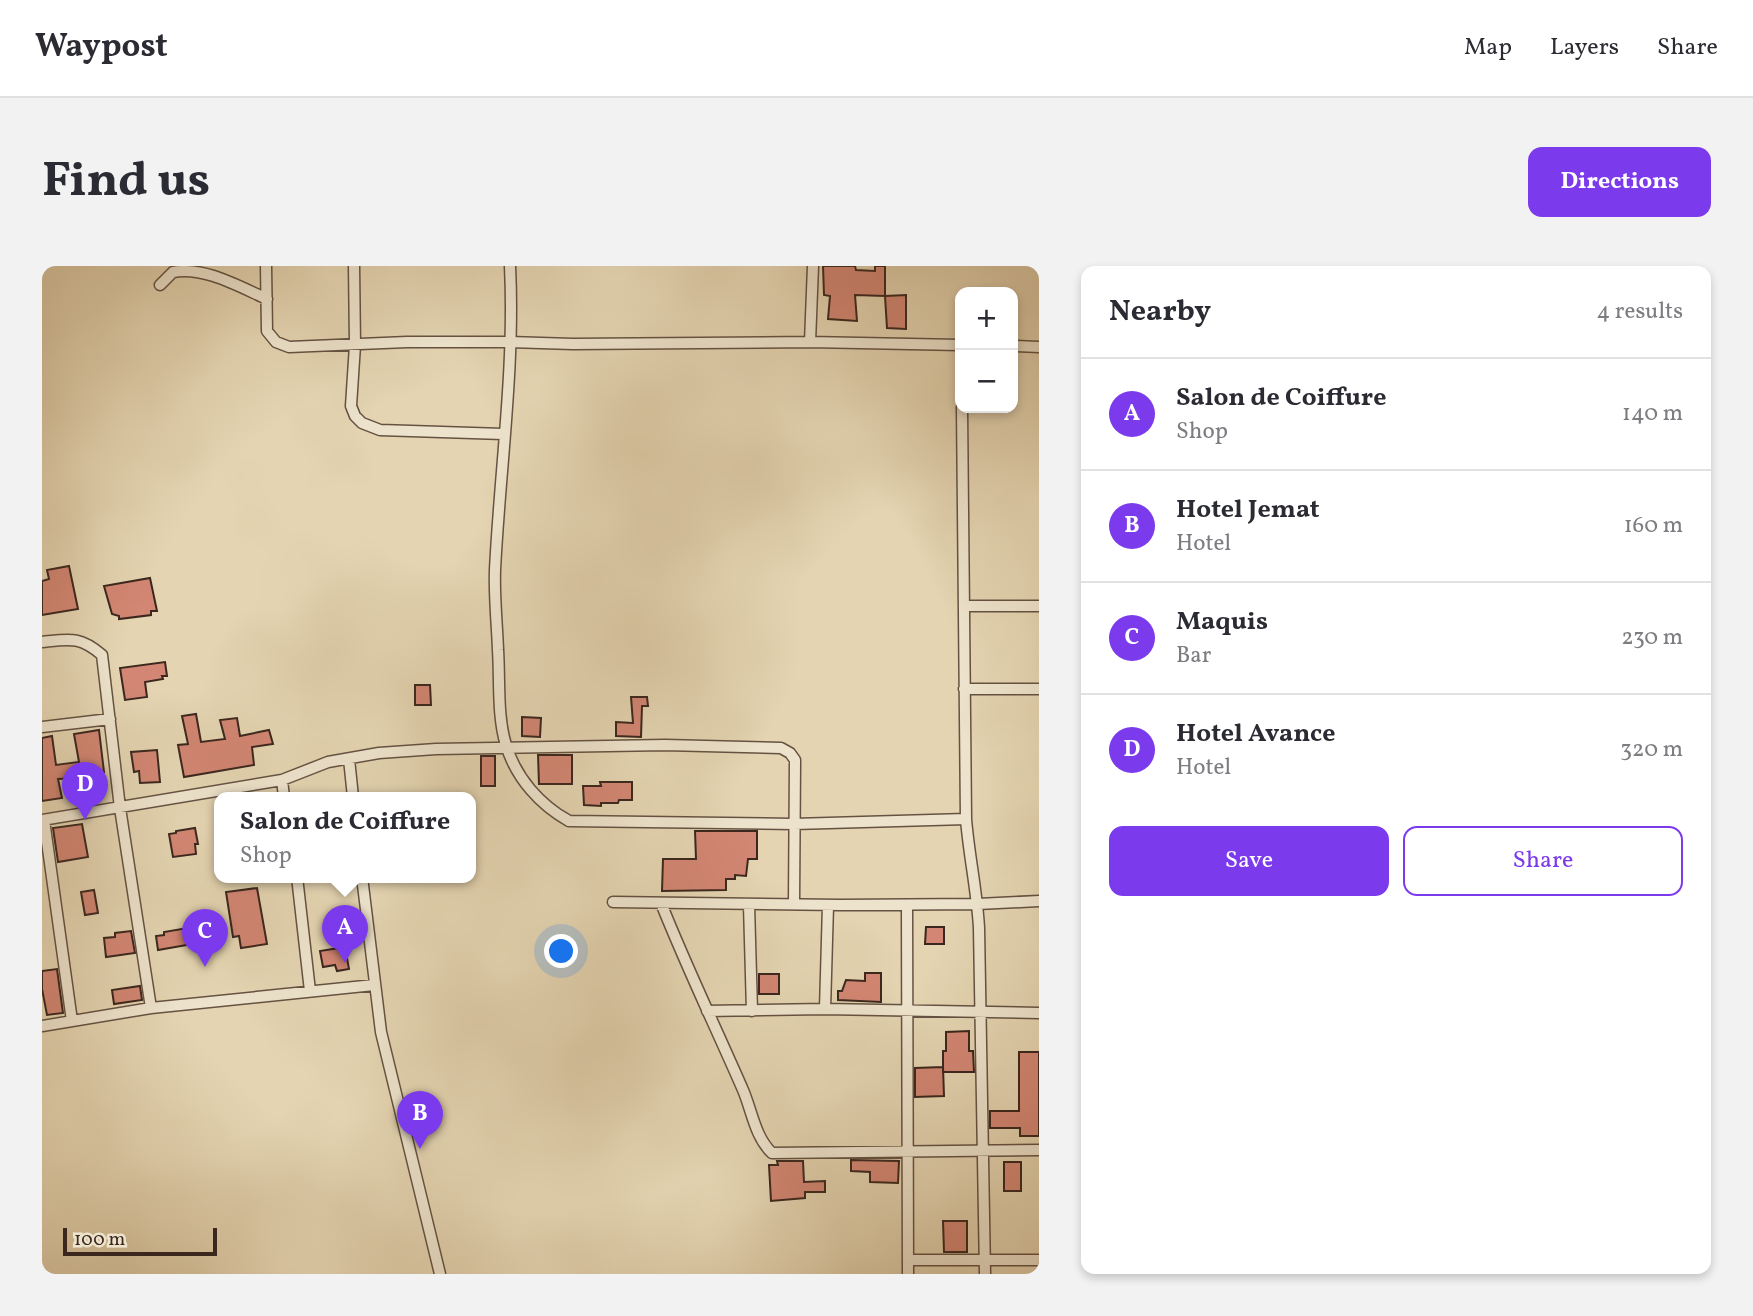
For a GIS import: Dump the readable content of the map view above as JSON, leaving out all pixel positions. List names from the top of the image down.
{
  "scale_bar": "100 m",
  "page": {
    "header": "Waypost",
    "nav": ["Map", "Layers", "Share"],
    "buttons": [
      "Directions",
      ["Save", "Share"]
    ],
    "title": "Find us",
    "heading": ["Nearby", "4 results"],
    "map_buttons": ["+", "−"],
    "list": [
      {
        "mark": "A",
        "name": "Salon de Coiffure",
        "note": "Shop",
        "value": "140 m"
      },
      {
        "mark": "B",
        "name": "Hotel Jemat",
        "note": "Hotel",
        "value": "160 m"
      },
      {
        "mark": "C",
        "name": "Maquis",
        "note": "Bar",
        "value": "230 m"
      },
      {
        "mark": "D",
        "name": "Hotel Avance",
        "note": "Hotel",
        "value": "320 m"
      }
    ],
    "pins": [
      "D",
      "A",
      "C",
      "B"
    ],
    "popup": ["Salon de Coiffure", "Shop"],
    "scale": "100 m"
  }
}
